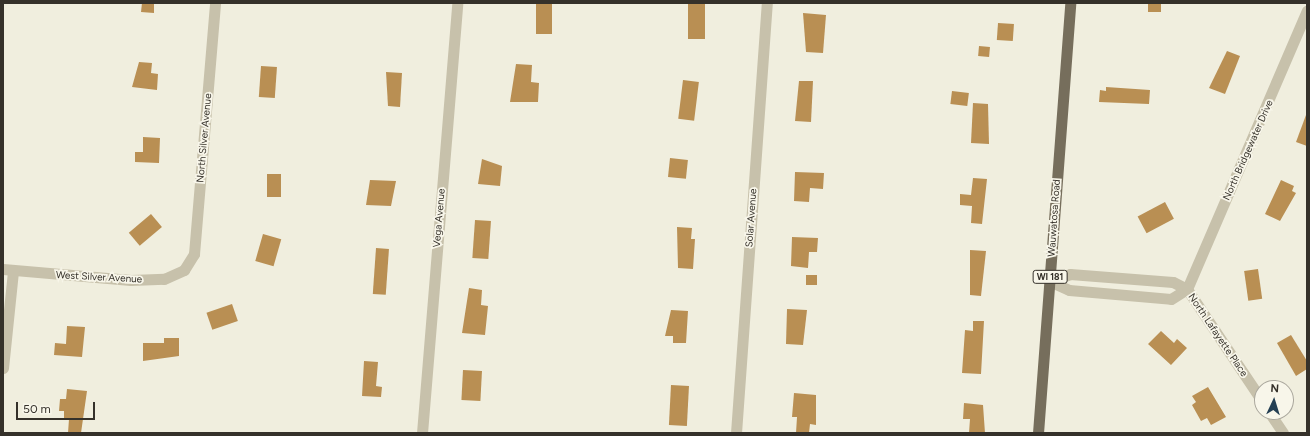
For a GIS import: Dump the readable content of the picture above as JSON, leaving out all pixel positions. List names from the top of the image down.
{
  "streets": {
    "main road": ["Wauwatosa Road", "WI 181"],
    "street": [
      "North Silver Avenue",
      "North Bridgewater Drive",
      "Vega Avenue",
      "Solar Avenue",
      "West Silver Avenue",
      "North Lafayette Place"
    ]
  },
  "crossings": [
    ["North Silver Avenue", "West Silver Avenue"],
    ["North Bridgewater Drive", "North Lafayette Place"]
  ],
  "scale_bar": "50 m",
  "north": "top"
}
